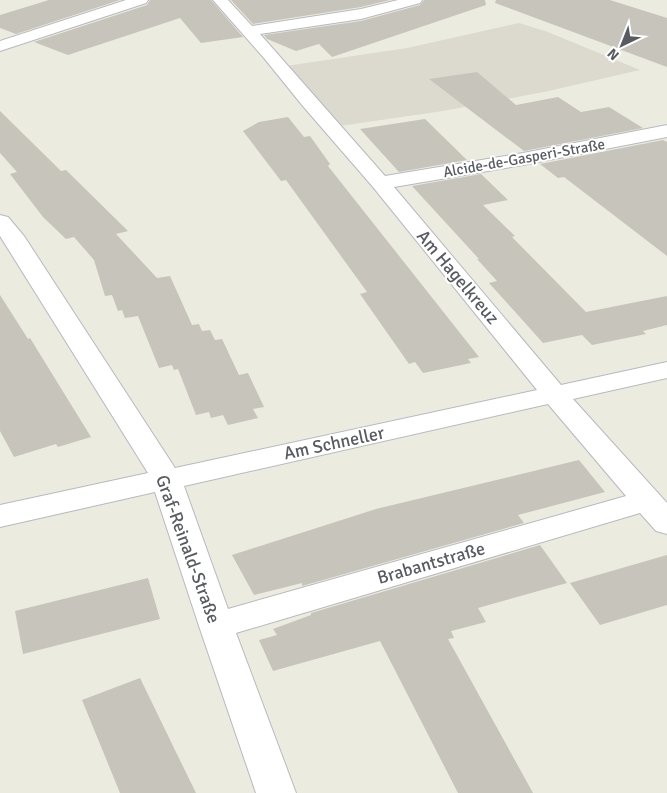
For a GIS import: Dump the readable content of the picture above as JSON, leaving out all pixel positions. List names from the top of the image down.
{
  "streets": {
    "street": [
      "Alcide-de-Gasperi-Straße",
      "Am Hagelkreuz",
      "Am Schneller",
      "Graf-Reinald-Straße",
      "Brabantstraße"
    ]
  },
  "crossings": [
    ["Alcide-de-Gasperi-Straße", "Am Hagelkreuz"],
    ["Am Hagelkreuz", "Am Schneller"],
    ["Am Hagelkreuz", "Brabantstraße"],
    ["Am Schneller", "Graf-Reinald-Straße"],
    ["Graf-Reinald-Straße", "Brabantstraße"]
  ],
  "north": "bottom left"
}
